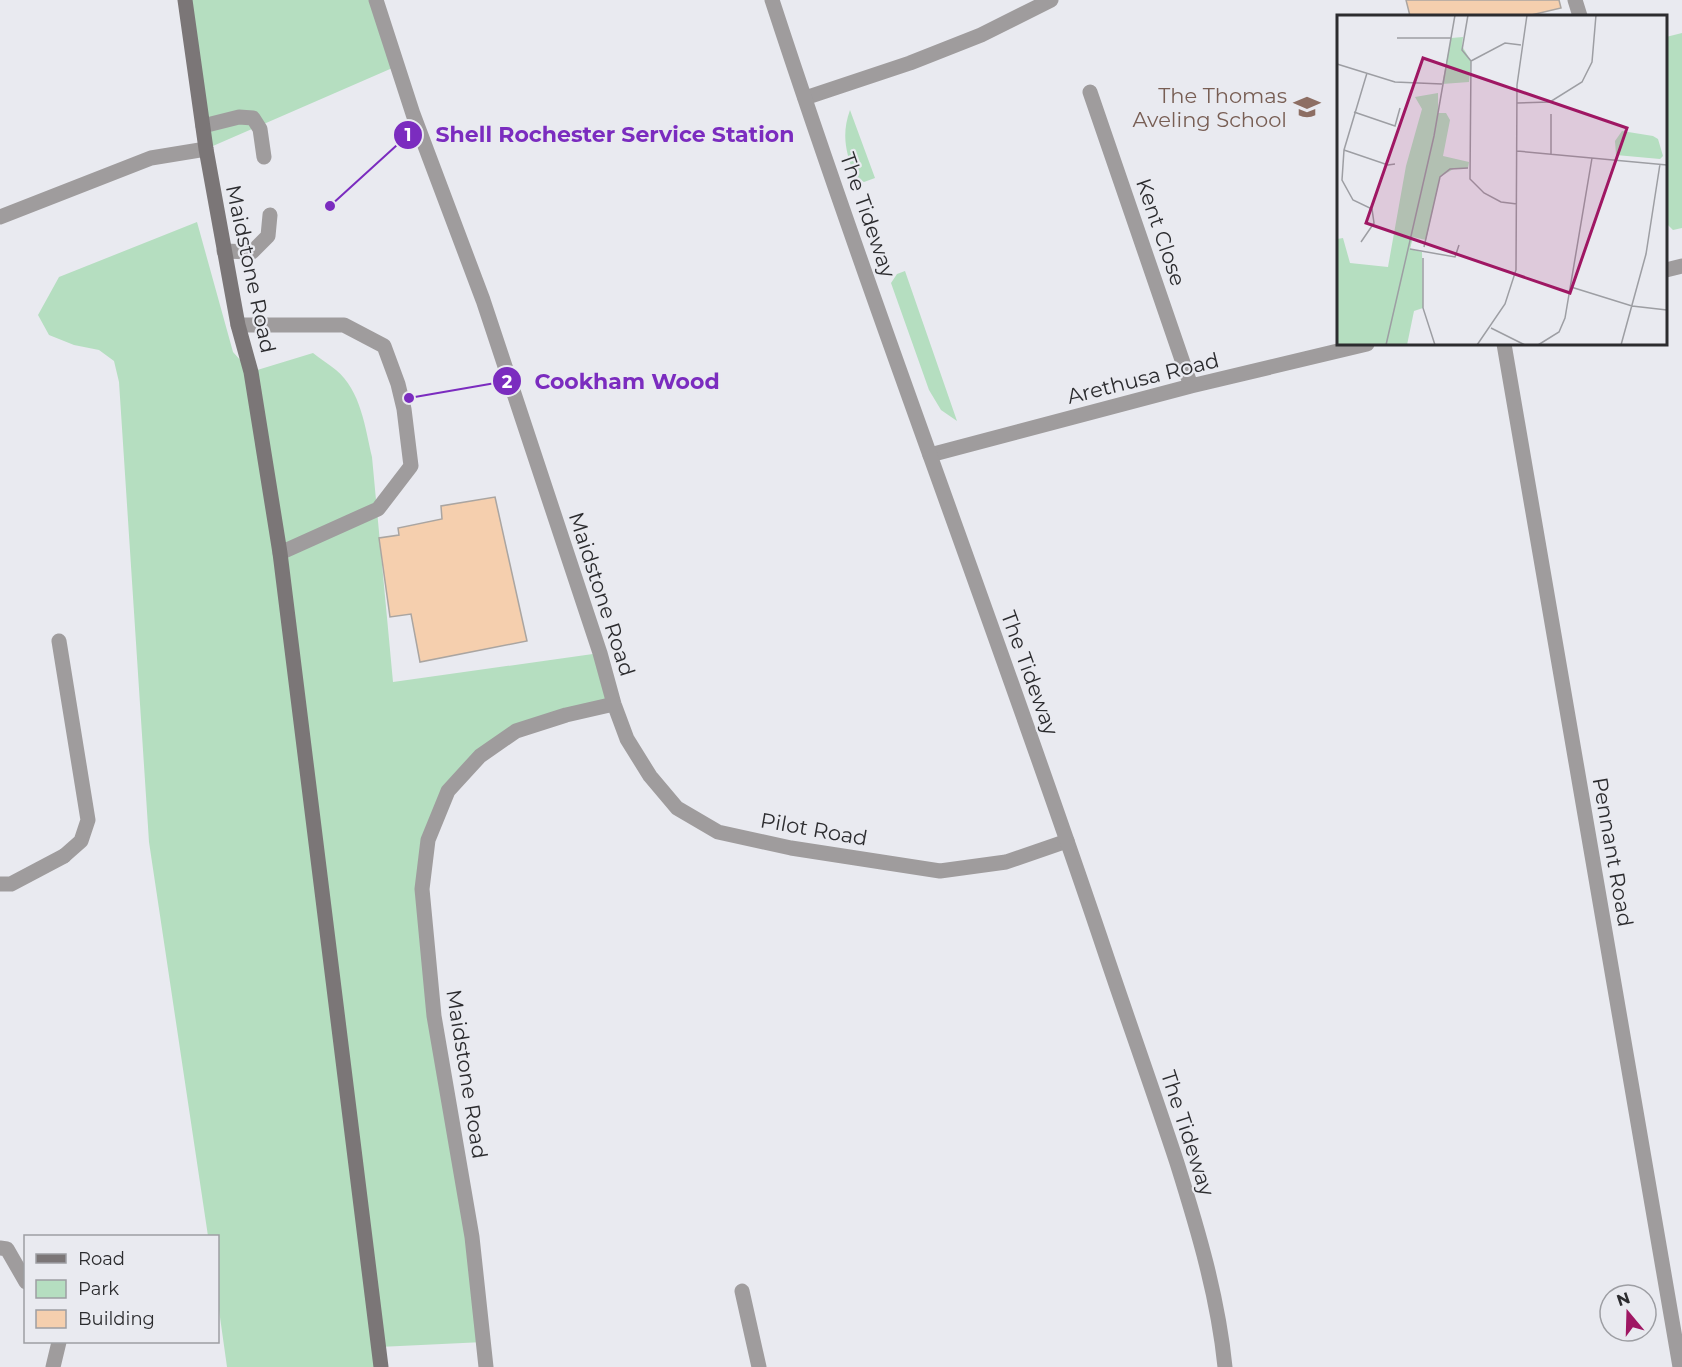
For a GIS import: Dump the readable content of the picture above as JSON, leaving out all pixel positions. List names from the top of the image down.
{
  "streets": {
    "main road": ["Maidstone Road"],
    "street": [
      "The Tideway",
      "Kent Close",
      "Arethusa Road",
      "Pilot Road",
      "Pennant Road"
    ]
  },
  "crossings": [
    ["The Tideway", "Arethusa Road"],
    ["The Tideway", "Pilot Road"],
    ["Kent Close", "Arethusa Road"],
    ["Maidstone Road", "Pilot Road"]
  ],
  "places": {
    "school or university": ["The Thomas Aveling School"],
    "other": ["Shell Rochester Service Station", "Cookham Wood"]
  },
  "legend": ["Road", "Park", "Building"],
  "north": "top"
}
